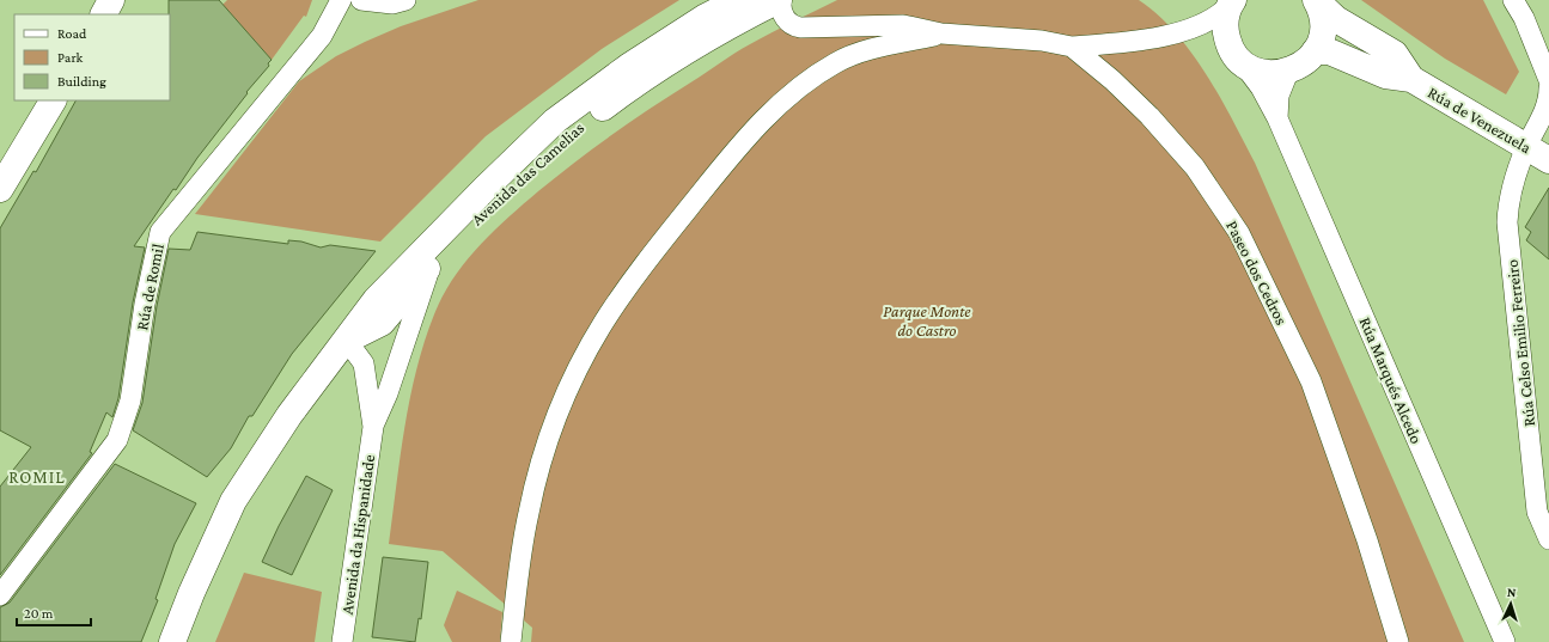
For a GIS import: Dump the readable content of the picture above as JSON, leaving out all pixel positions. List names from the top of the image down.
{
  "streets": {
    "main road": ["Rúa de Venezuela", "Avenida das Camelias"],
    "street": [
      "Paseo dos Cedros",
      "Rúa de Romil",
      "Rúa Celso Emilio Ferreiro",
      "Rúa Marqués Alcedo",
      "Avenida da Hispanidade"
    ]
  },
  "crossings": [
    ["Rúa de Venezuela", "Rúa Celso Emilio Ferreiro"],
    ["Avenida das Camelias", "Avenida da Hispanidade"]
  ],
  "districts": ["ROMIL"],
  "parks": ["Parque Monte do Castro"],
  "legend": ["Road", "Park", "Building"],
  "scale_bar": "20 m",
  "north": "top"
}
